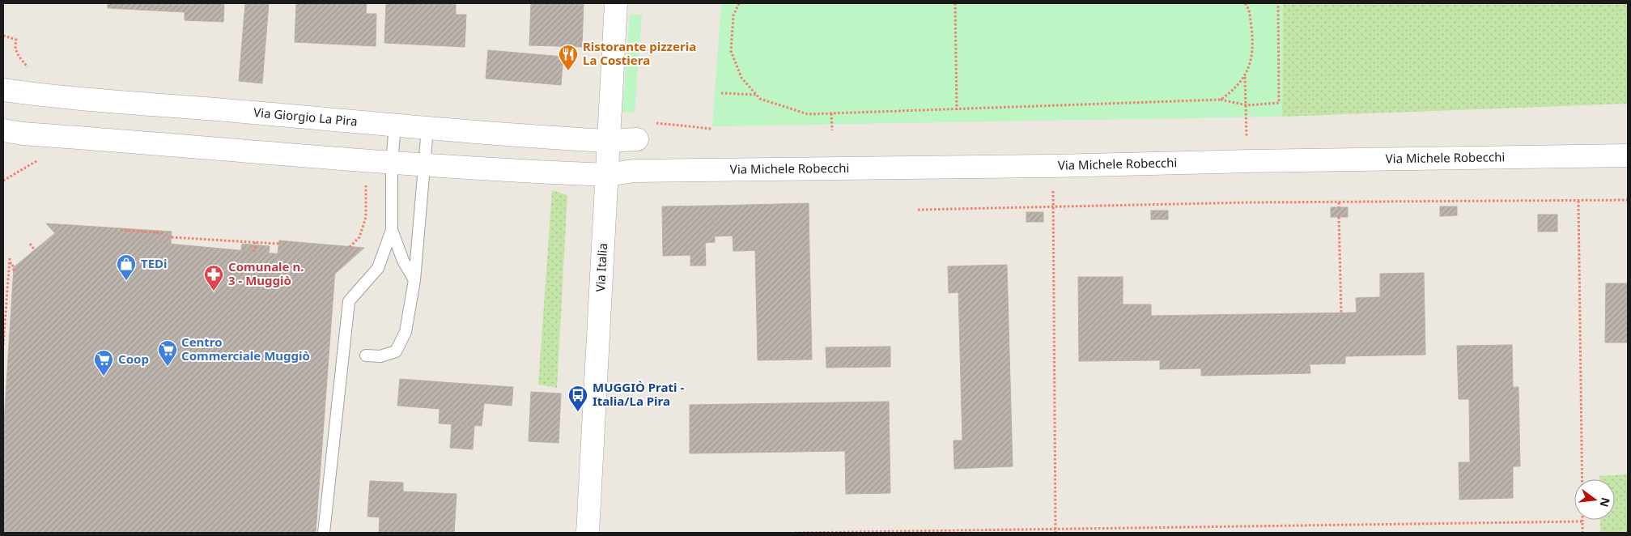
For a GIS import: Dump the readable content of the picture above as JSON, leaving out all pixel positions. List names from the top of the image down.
{
  "streets": {
    "street": ["Via Giorgio La Pira", "Via Michele Robecchi", "Via Italia"]
  },
  "crossings": [
    ["Via Giorgio La Pira", "Via Italia"],
    ["Via Michele Robecchi", "Via Italia"]
  ],
  "places": {
    "restaurant": ["Ristorante pizzeria La Costiera"],
    "shop": ["TEDi"],
    "pharmacy": ["Comunale n. 3 - Muggiò"],
    "supermarket": ["Centro Commerciale Muggiò", "Coop"],
    "bus stop": ["MUGGIÒ Prati - Italia/La Pira"]
  },
  "north": "right"
}
